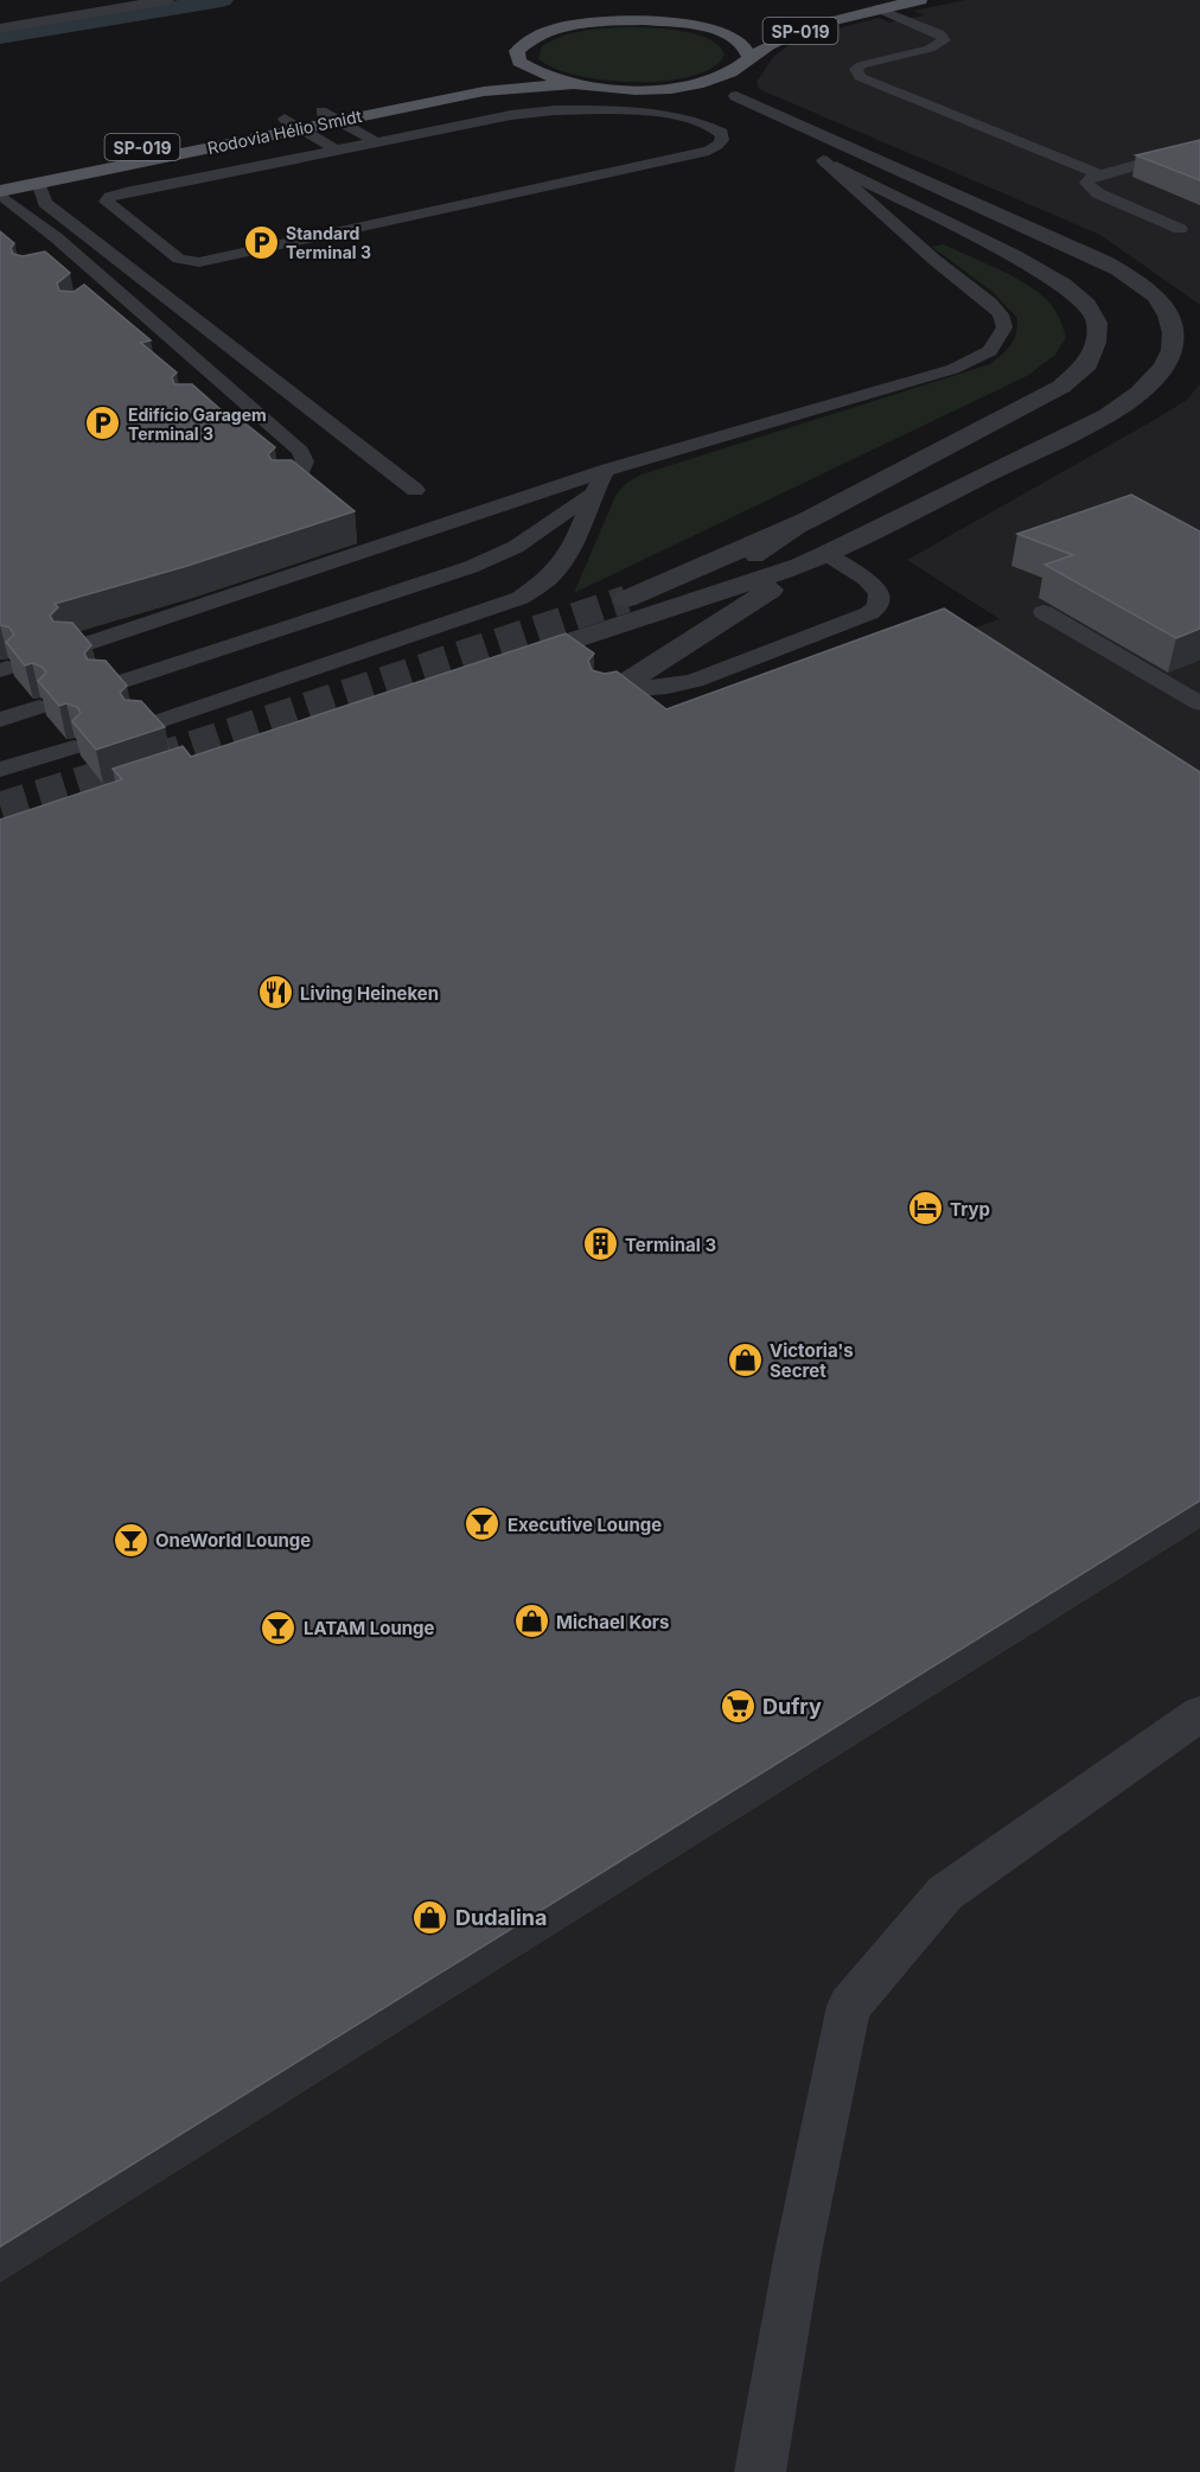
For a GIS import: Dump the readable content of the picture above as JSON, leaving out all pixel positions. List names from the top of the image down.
{
  "streets": {
    "main road": ["SP-019", "Rodovia Hélio Smidt"]
  },
  "crossings": [
    ["SP-019", "Rodovia Hélio Smidt"]
  ],
  "places": {
    "parking": ["Standard Terminal 3", "Edifício Garagem Terminal 3"],
    "restaurant": ["Living Heineken"],
    "hotel": ["Tryp"],
    "building": ["Terminal 3"],
    "shop": ["Victoria's Secret", "Michael Kors", "Dudalina"],
    "bar": ["Executive Lounge", "OneWorld Lounge", "LATAM Lounge"],
    "supermarket": ["Dufry"]
  }
}
